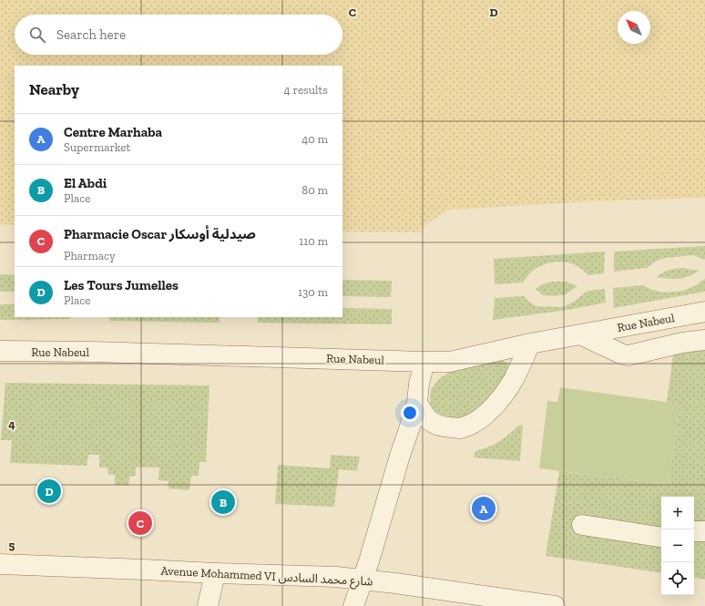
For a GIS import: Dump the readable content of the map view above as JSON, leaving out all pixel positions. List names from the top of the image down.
{
  "streets": {
    "street": ["Rue Nabeul", "Avenue Mohammed VI شارع محمد السادس"]
  },
  "north": "top left",
  "page": {
    "search": "Search here",
    "heading": ["Nearby", "4 results"],
    "list": [
      {
        "mark": "A",
        "name": "Centre Marhaba",
        "note": "Supermarket",
        "value": "40 m"
      },
      {
        "mark": "B",
        "name": "El Abdi",
        "note": "Place",
        "value": "80 m"
      },
      {
        "mark": "C",
        "name": "Pharmacie Oscar صيدلية أوسكار",
        "note": "Pharmacy",
        "value": "110 m"
      },
      {
        "mark": "D",
        "name": "Les Tours Jumelles",
        "note": "Place",
        "value": "130 m"
      }
    ],
    "pins": [
      "D",
      "B",
      "A",
      "C"
    ],
    "map_buttons": ["+", "−"]
  },
  "grid": {
    "columns": ["C", "D"],
    "rows": ["4", "5"]
  }
}
